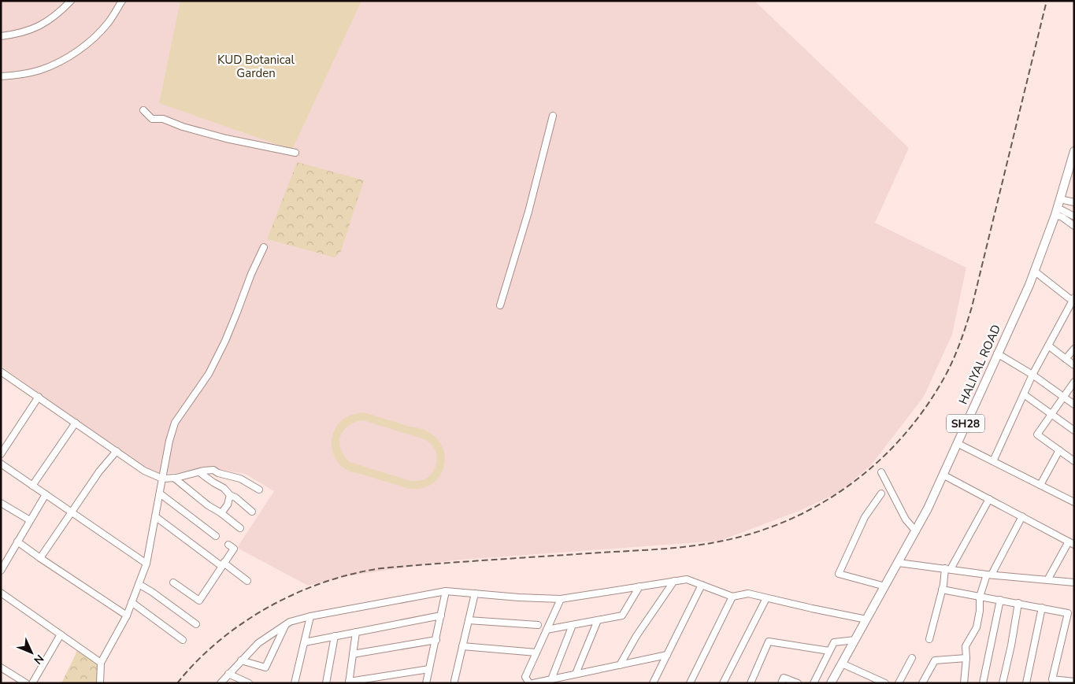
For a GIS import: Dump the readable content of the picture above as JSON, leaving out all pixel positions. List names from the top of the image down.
{
  "streets": {
    "main road": ["HALIYAL ROAD", "SH28"]
  },
  "parks": ["KUD Botanical Garden"],
  "north": "bottom right"
}
